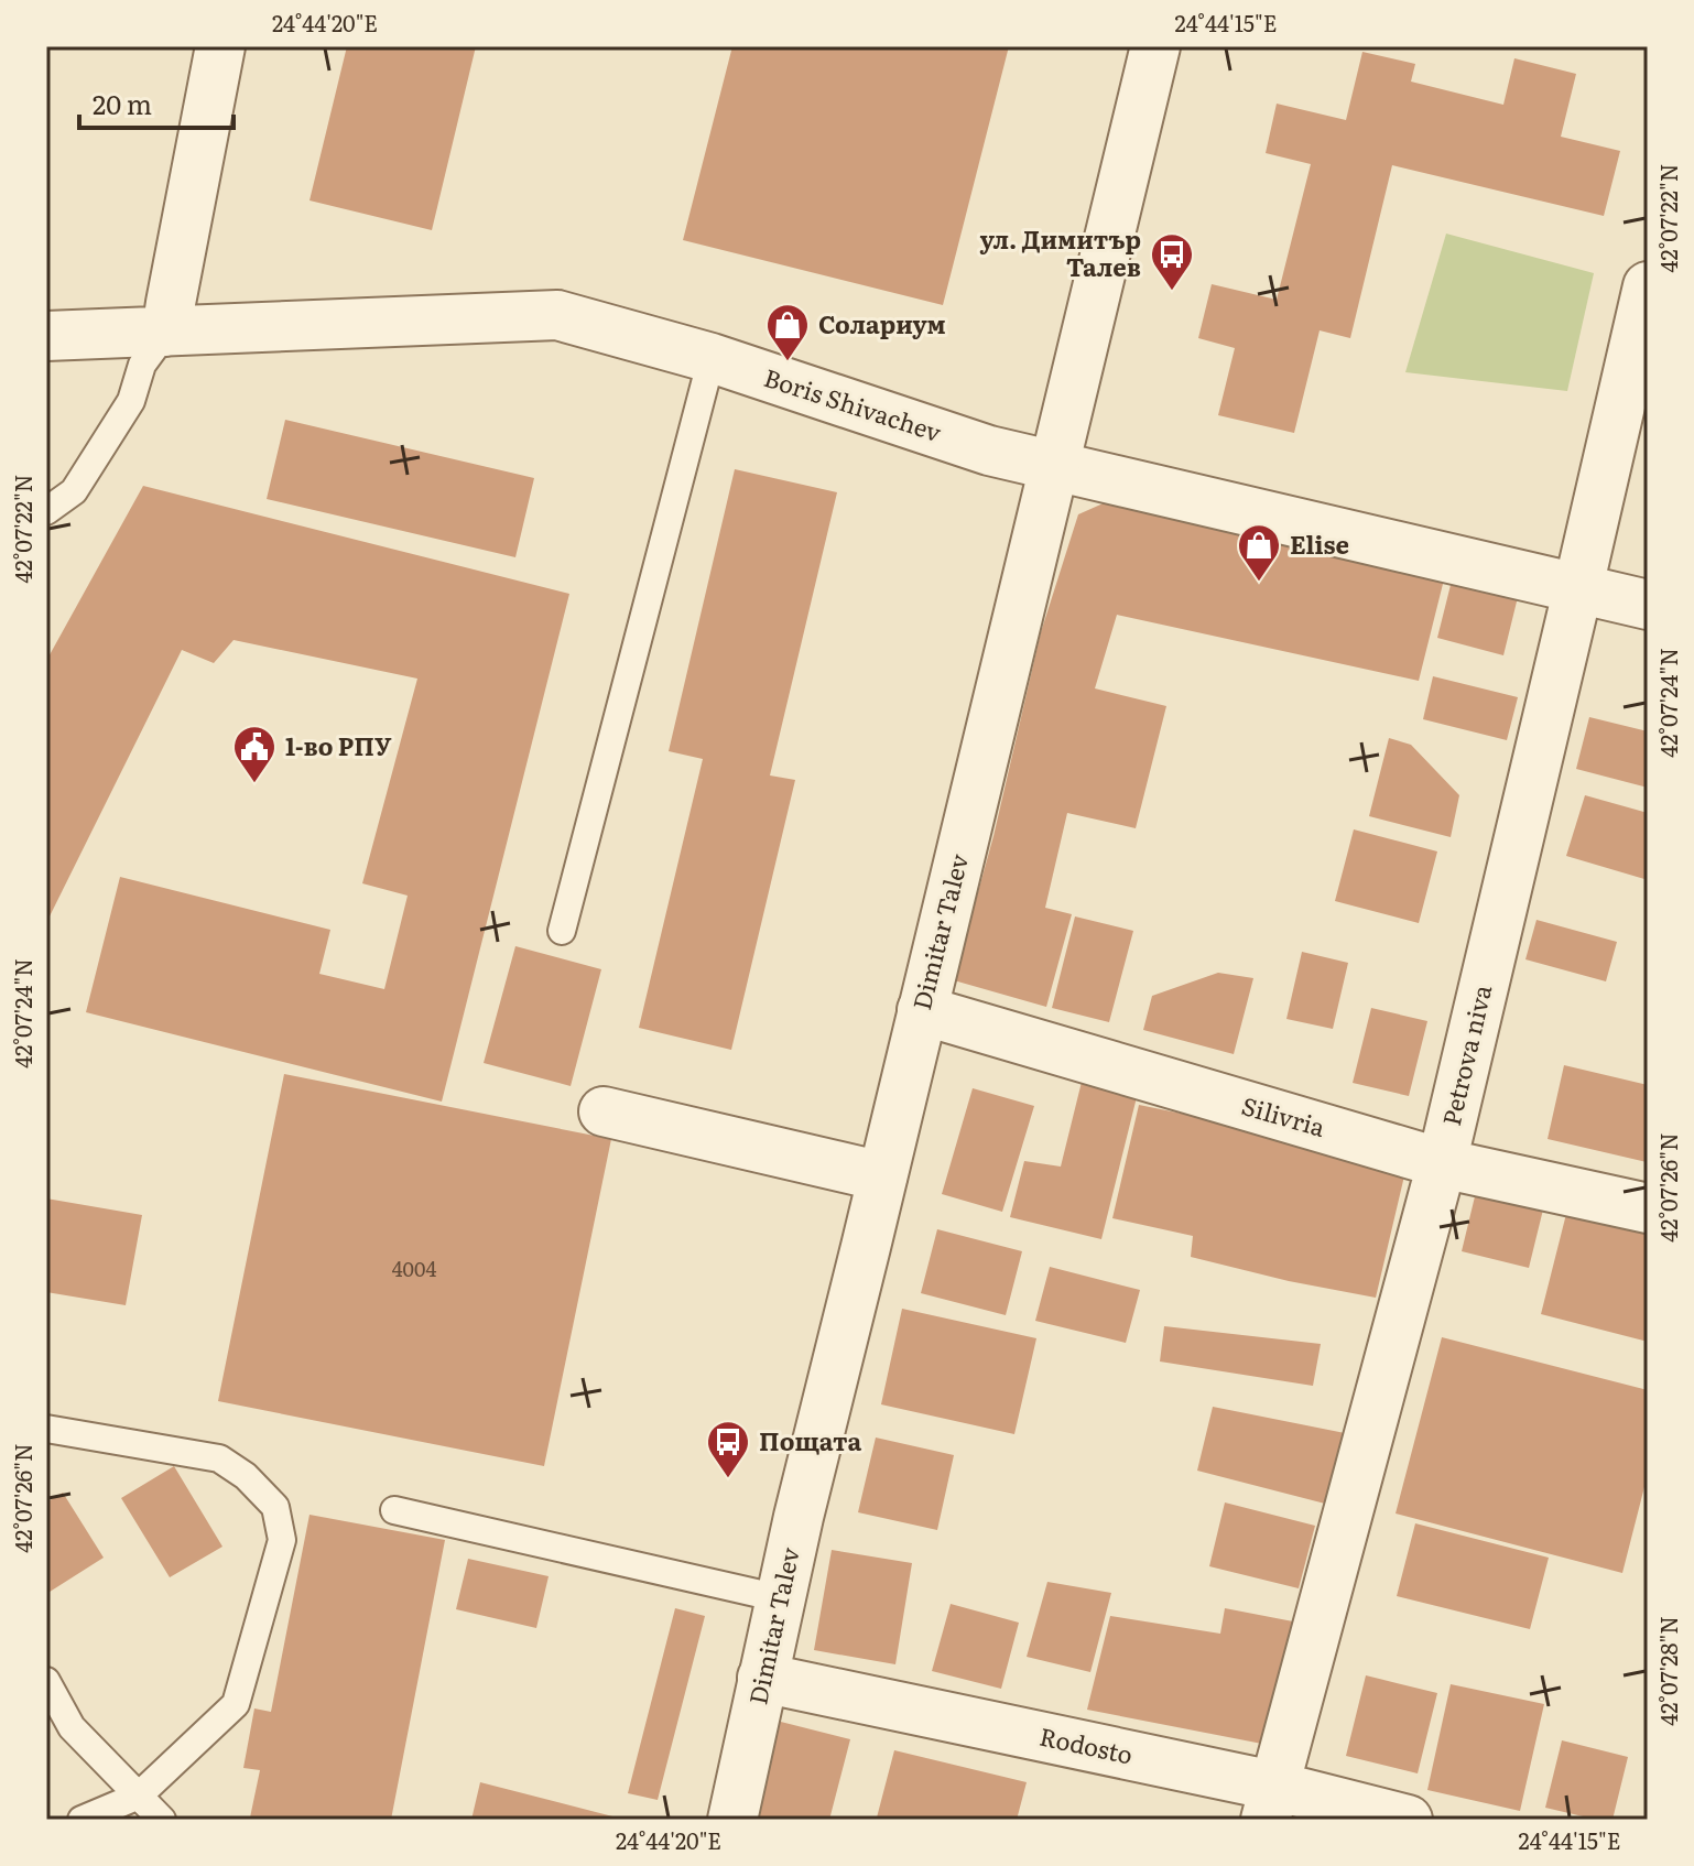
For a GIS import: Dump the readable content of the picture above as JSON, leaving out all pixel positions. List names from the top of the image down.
{
  "streets": {
    "street": [
      "Boris Shivachev",
      "Dimitar Talev",
      "Petrova niva",
      "Silivria",
      "Rodosto"
    ]
  },
  "crossings": [
    ["Boris Shivachev", "Dimitar Talev"],
    ["Boris Shivachev", "Petrova niva"],
    ["Dimitar Talev", "Silivria"],
    ["Dimitar Talev", "Rodosto"],
    ["Petrova niva", "Silivria"],
    ["Petrova niva", "Rodosto"]
  ],
  "places": {
    "bus stop": ["ул. Димитър Талев", "Пощата"],
    "shop": ["Солариум", "Elise"],
    "public building": ["1-во РПУ"]
  },
  "house_numbers": ["4004"],
  "scale_bar": "20 m",
  "coordinates": [
    "24°44'20\"E",
    "24°44'15\"E",
    "42°07'22\"N",
    "42°07'24\"N",
    "42°07'26\"N",
    "42°07'28\"N"
  ]
}
